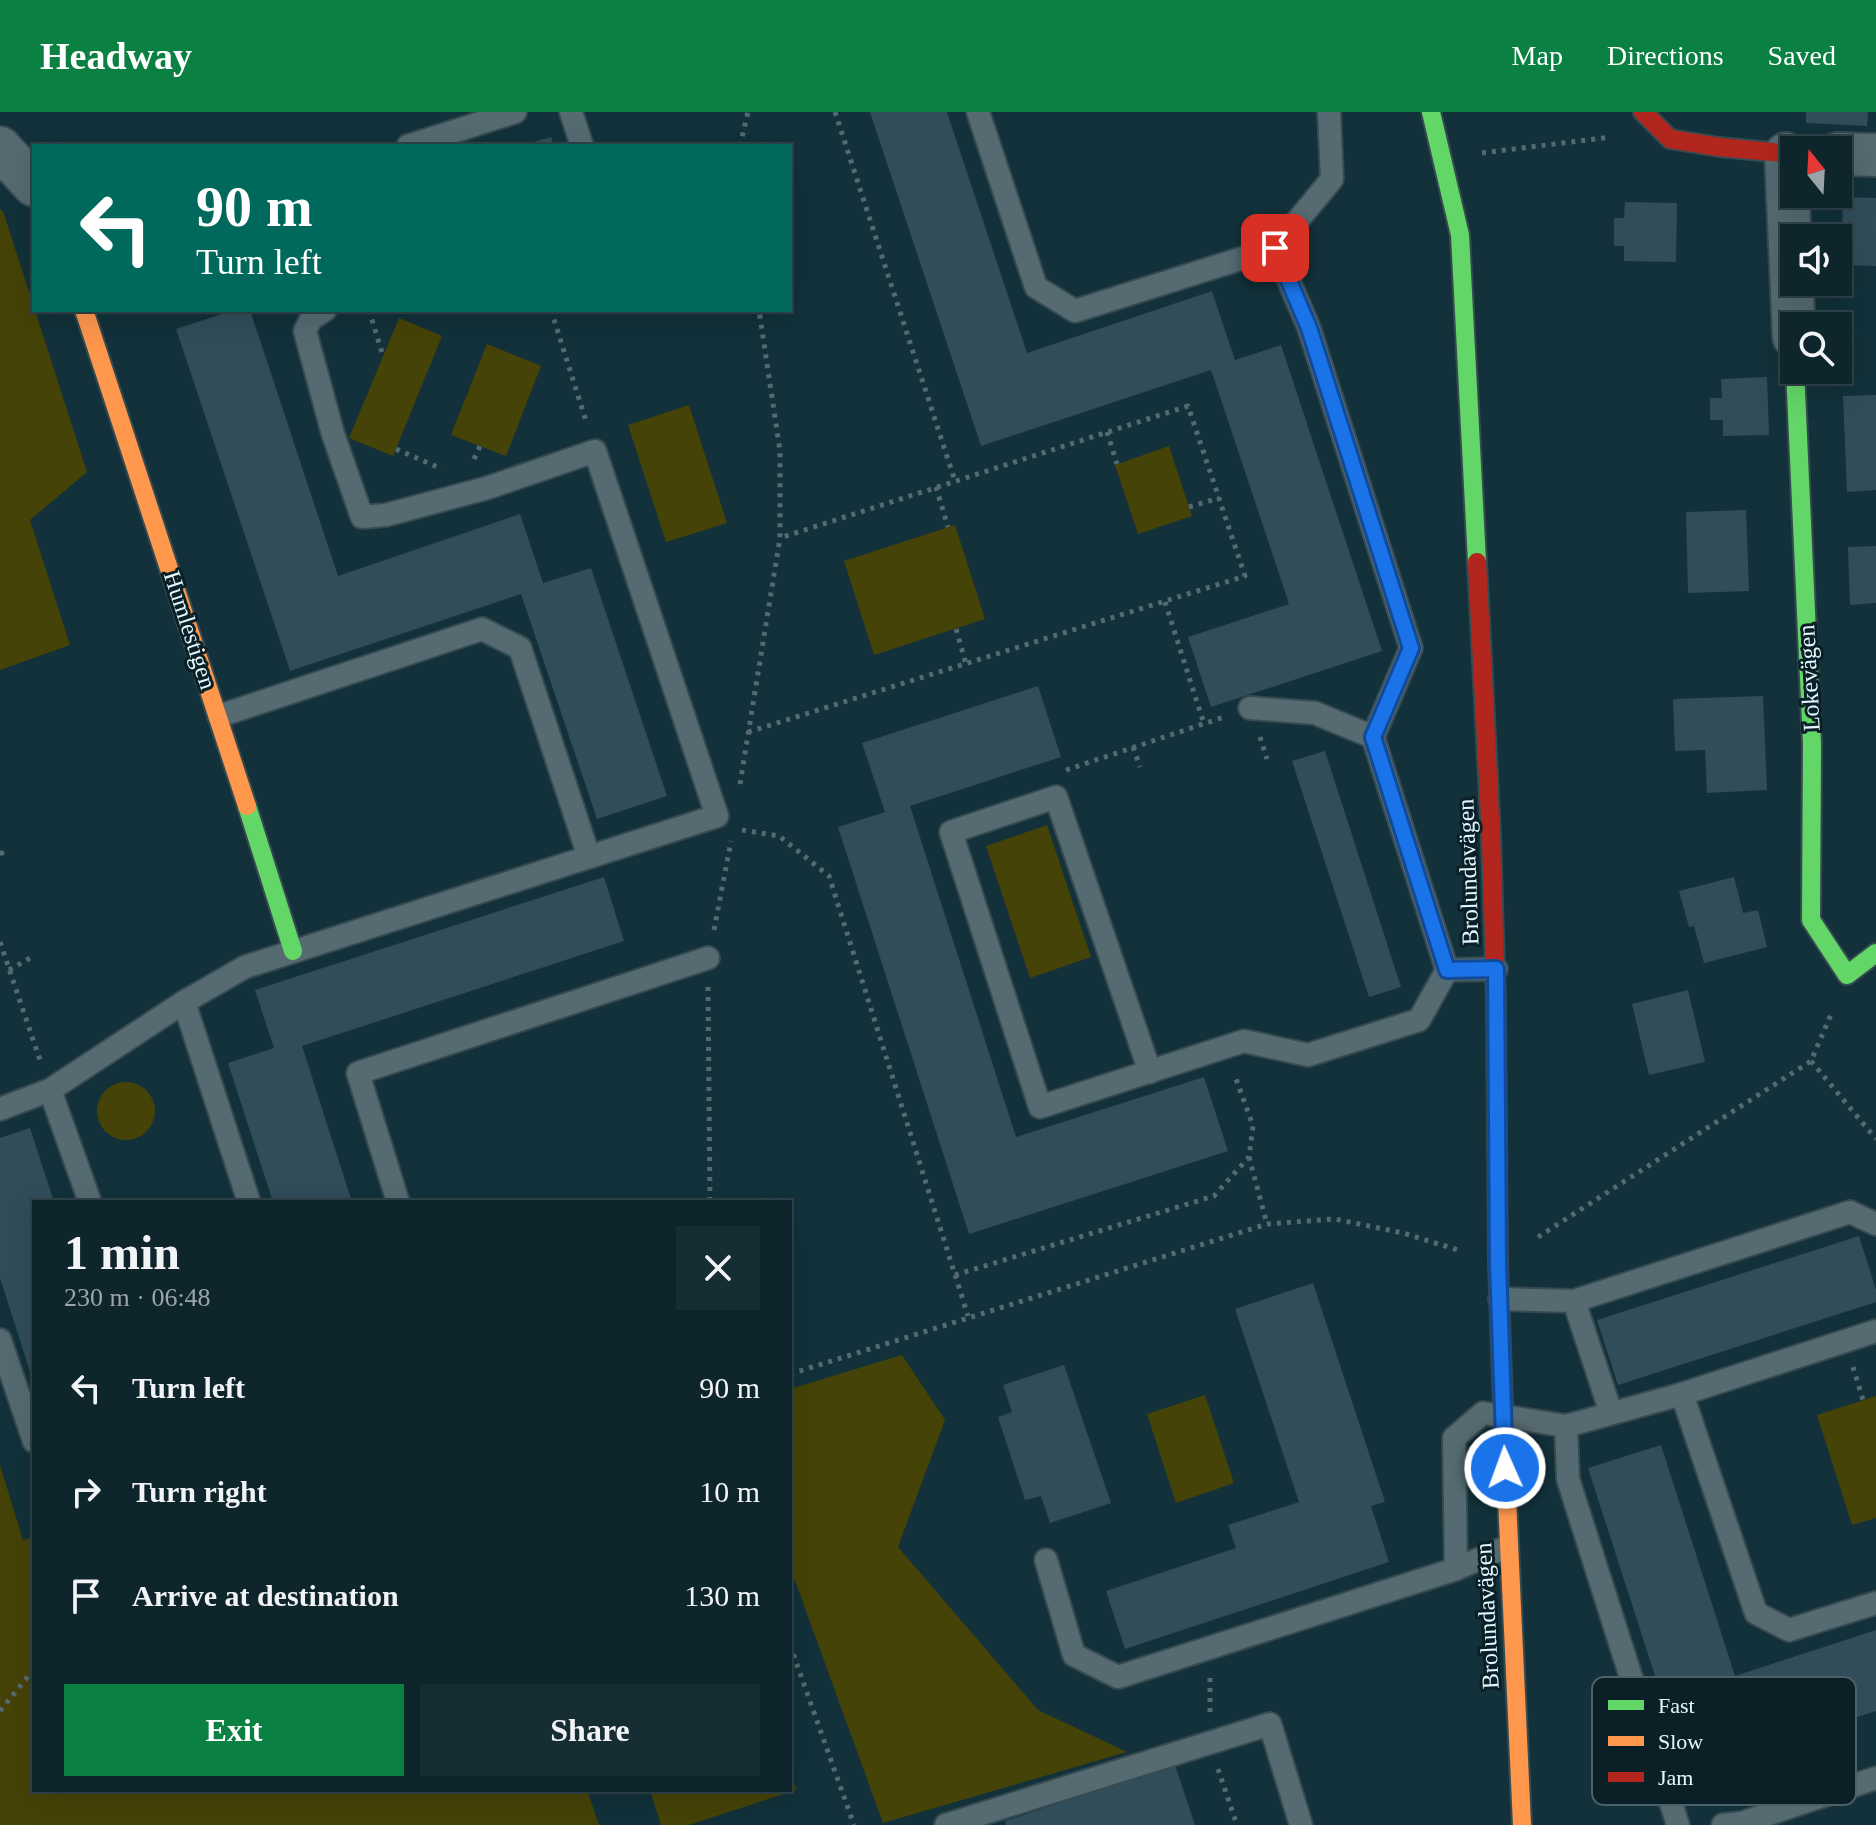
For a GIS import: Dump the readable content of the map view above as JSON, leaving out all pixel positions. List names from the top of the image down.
{
  "streets": {
    "street": ["Humlestigen", "Lokevägen", "Brolundavägen"]
  },
  "legend": ["Fast", "Slow", "Jam"],
  "north": "top",
  "page": {
    "header": "Headway",
    "nav": ["Map", "Directions", "Saved"],
    "turn": ["90 m", "Turn left"],
    "heading": ["1 min", "230 m · 06:48"],
    "list": [
      {
        "name": "Turn left",
        "value": "90 m"
      },
      {
        "name": "Turn right",
        "value": "10 m"
      },
      {
        "name": "Arrive at destination",
        "value": "130 m"
      }
    ],
    "buttons": ["Exit", "Share"]
  }
}
